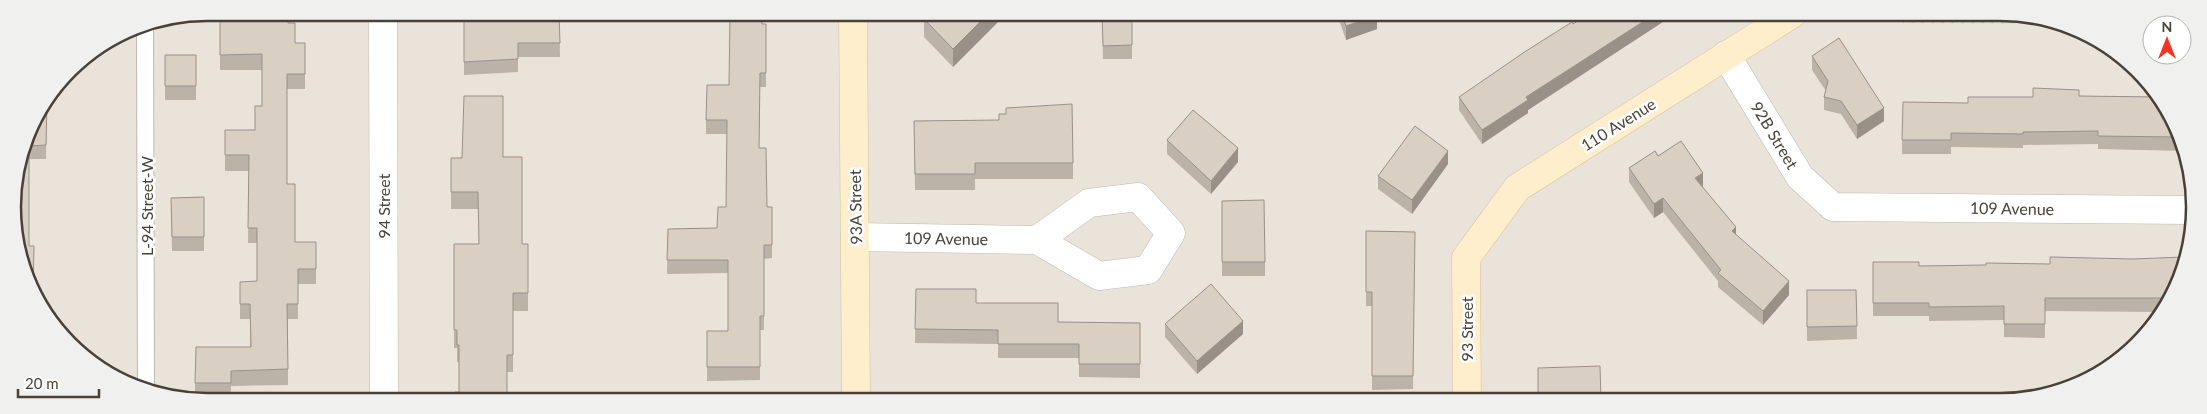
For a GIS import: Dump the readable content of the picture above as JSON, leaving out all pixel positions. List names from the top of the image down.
{
  "streets": {
    "street": [
      "110 Avenue",
      "92B Street",
      "94 Street",
      "93A Street",
      "109 Avenue",
      "93 Street"
    ],
    "lane": ["L-94 Street-W"]
  },
  "crossings": [
    ["110 Avenue", "92B Street"],
    ["110 Avenue", "93 Street"],
    ["92B Street", "109 Avenue"],
    ["93A Street", "109 Avenue"]
  ],
  "scale_bar": "20 m",
  "north": "top"
}
